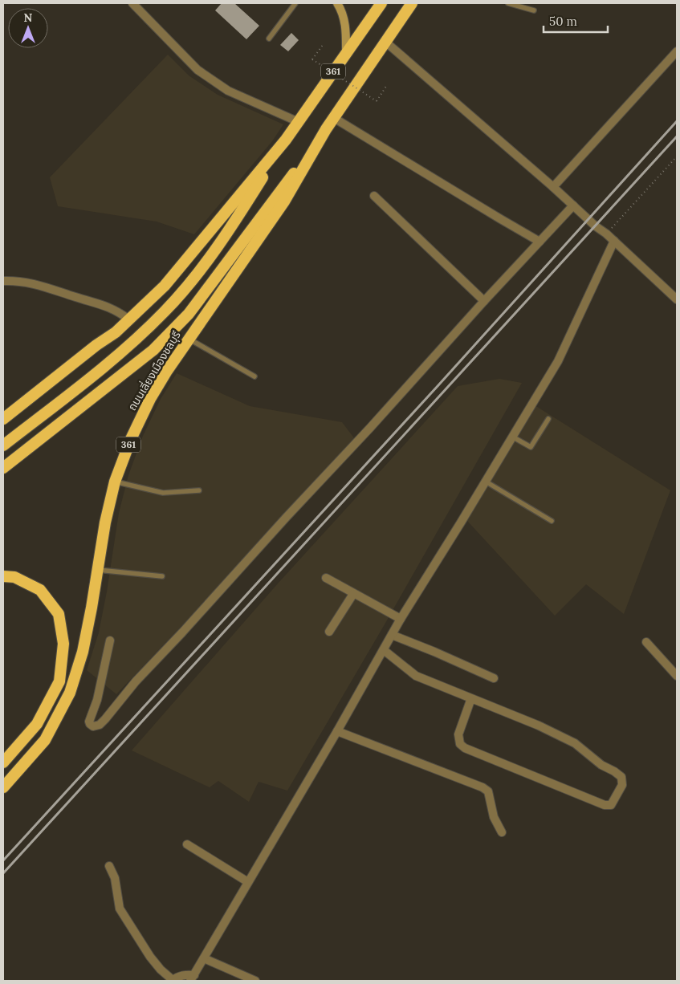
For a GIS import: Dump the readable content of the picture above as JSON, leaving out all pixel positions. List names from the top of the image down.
{
  "streets": {
    "highway": ["361", "ถนนเลี่ยงเมืองชลบุรี"]
  },
  "scale_bar": "50 m",
  "north": "top"
}
